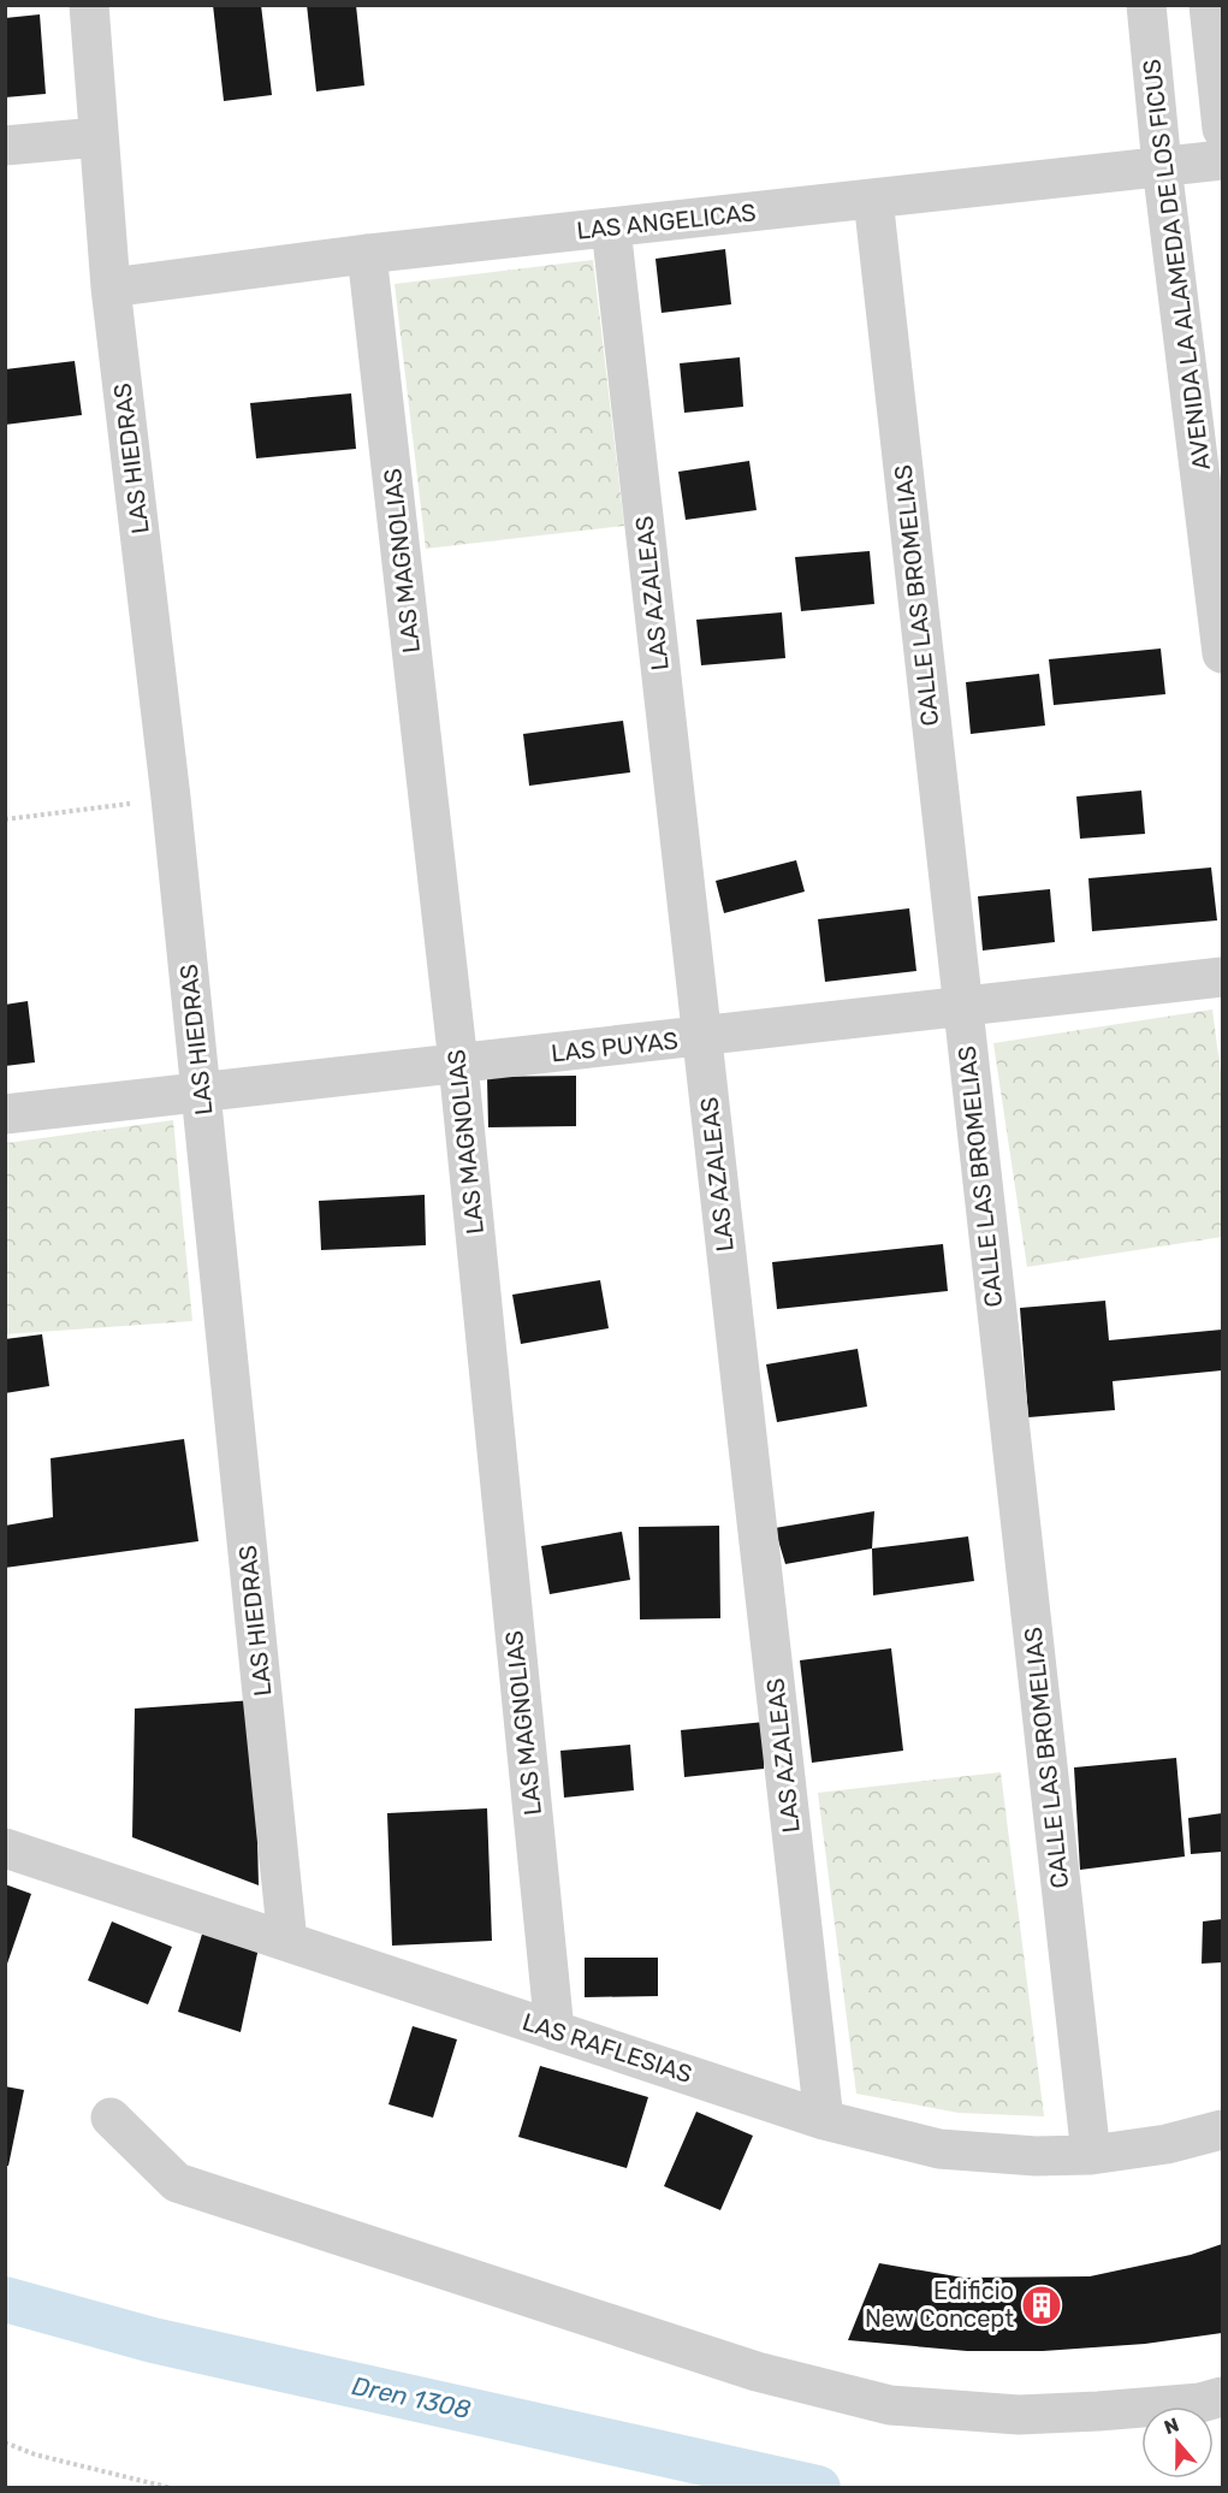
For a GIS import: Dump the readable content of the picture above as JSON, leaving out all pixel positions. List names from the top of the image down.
{
  "streets": {
    "street": [
      "LAS ANGELICAS",
      "AVENIDA LA ALAMEDA DE LOS FICUS",
      "LAS HIEDRAS",
      "LAS MAGNOLIAS",
      "LAS AZALEAS",
      "CALLE LAS BROMELIAS",
      "LAS PUYAS",
      "LAS RAFLESIAS"
    ]
  },
  "crossings": [
    ["LAS ANGELICAS", "AVENIDA LA ALAMEDA DE LOS FICUS"],
    ["LAS ANGELICAS", "LAS HIEDRAS"],
    ["LAS ANGELICAS", "LAS MAGNOLIAS"],
    ["LAS ANGELICAS", "LAS AZALEAS"],
    ["LAS ANGELICAS", "CALLE LAS BROMELIAS"],
    ["LAS HIEDRAS", "LAS PUYAS"],
    ["LAS HIEDRAS", "LAS RAFLESIAS"],
    ["LAS MAGNOLIAS", "LAS PUYAS"],
    ["LAS MAGNOLIAS", "LAS RAFLESIAS"],
    ["LAS AZALEAS", "LAS PUYAS"],
    ["LAS AZALEAS", "LAS RAFLESIAS"],
    ["CALLE LAS BROMELIAS", "LAS PUYAS"],
    ["CALLE LAS BROMELIAS", "LAS RAFLESIAS"]
  ],
  "water": ["Dren 1308"],
  "places": {
    "building": ["Edificio New Concept"]
  },
  "north": "top"
}
